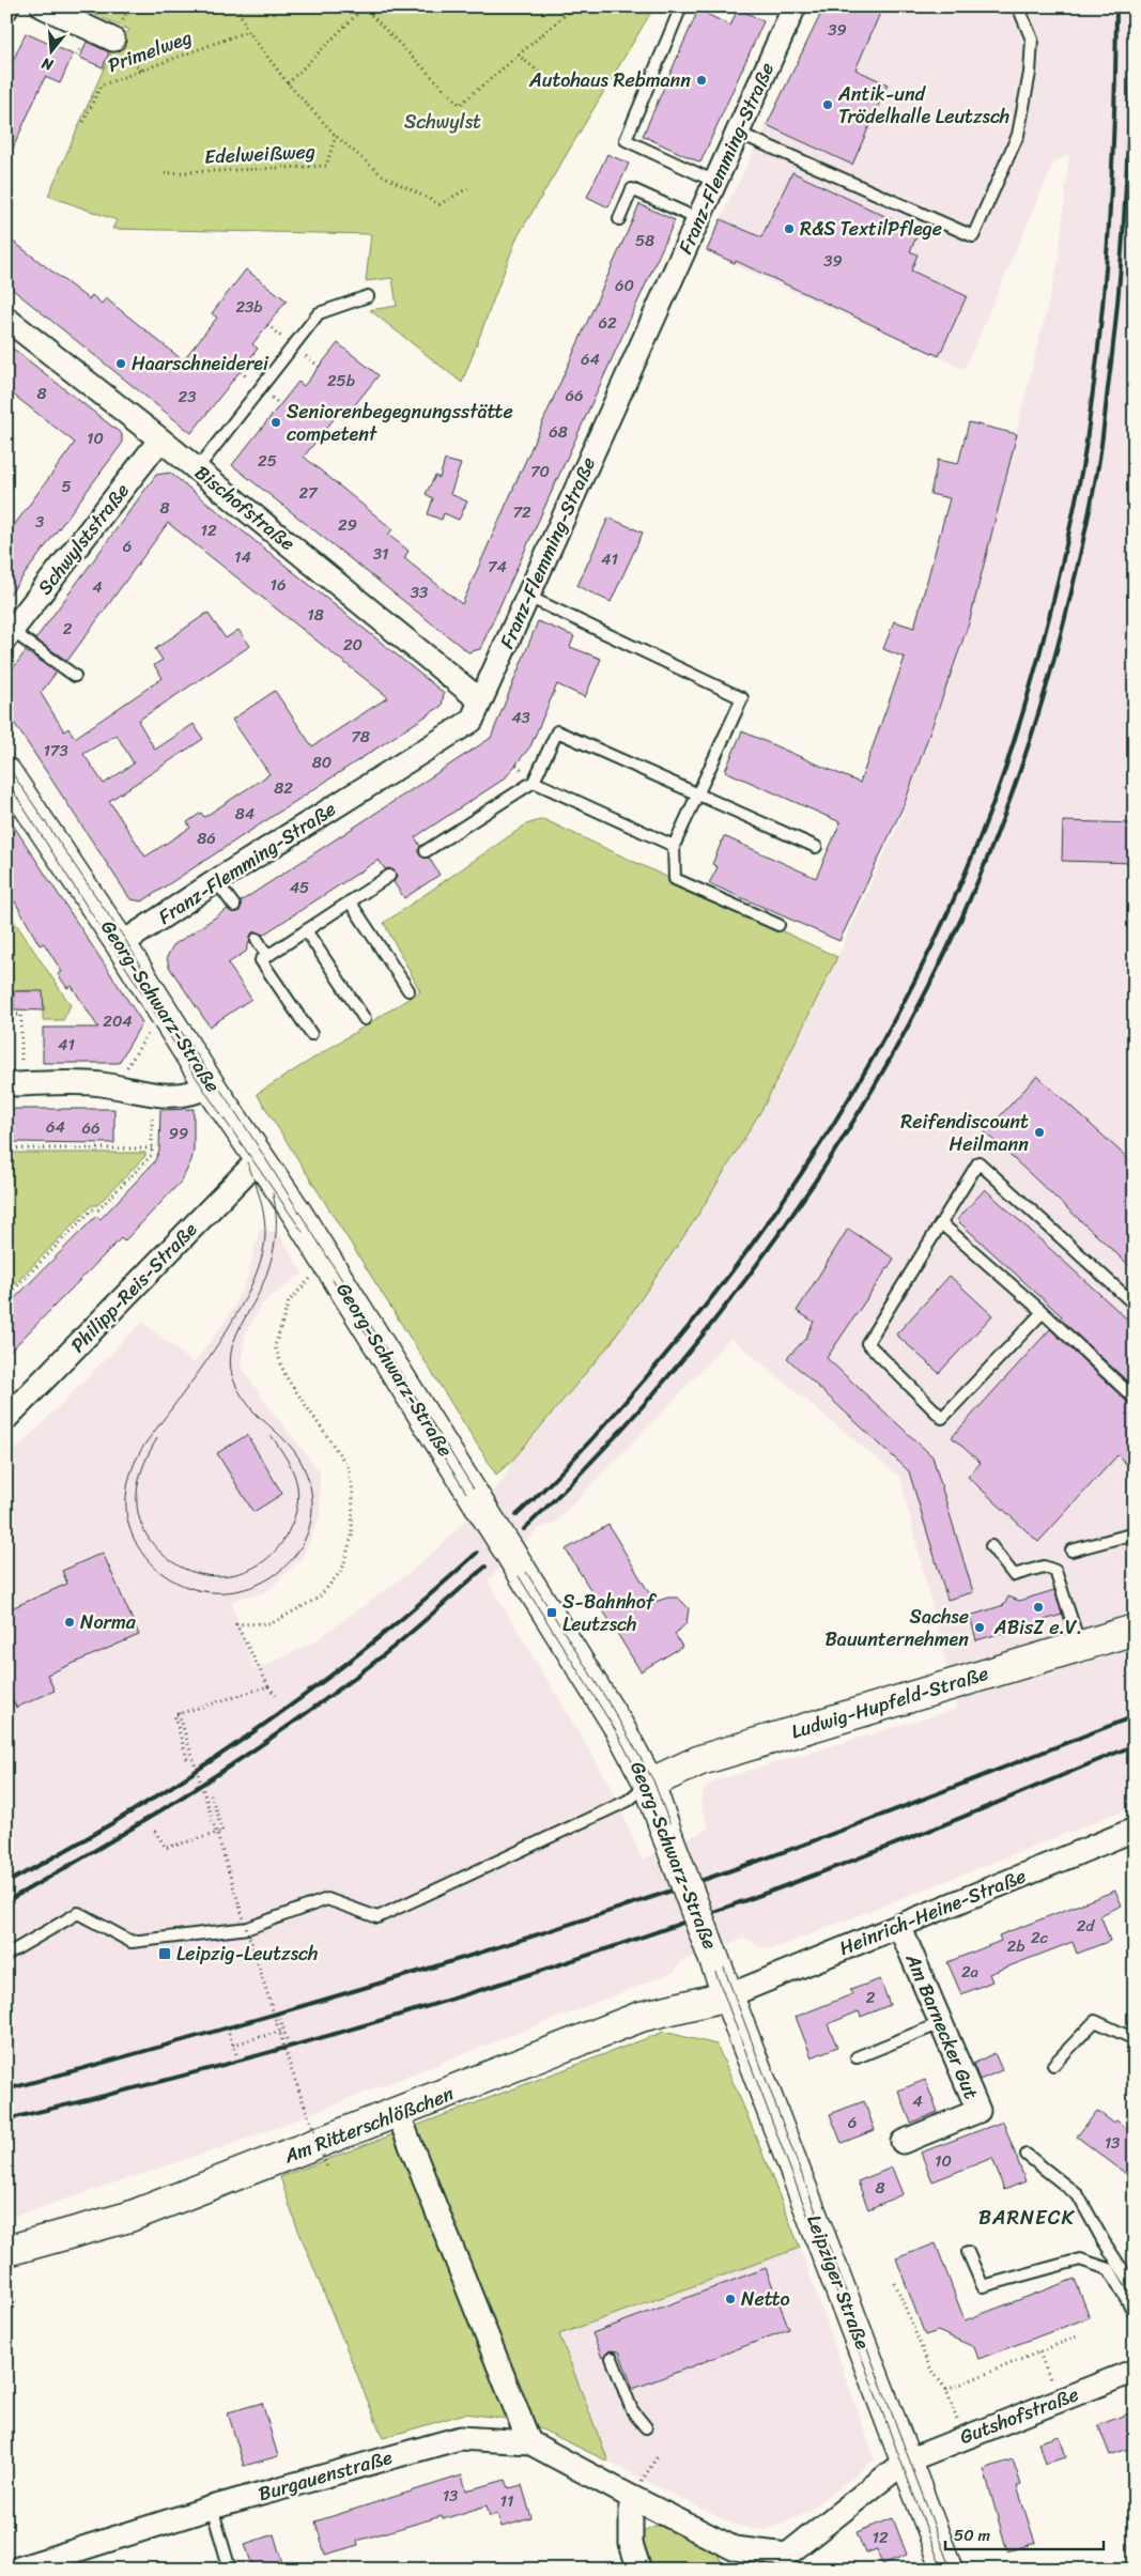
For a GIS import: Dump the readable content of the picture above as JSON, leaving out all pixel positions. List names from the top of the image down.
{
  "streets": {
    "street": [
      "Franz-Flemming-Straße",
      "Bischofstraße",
      "Schwylststraße",
      "Georg-Schwarz-Straße",
      "Philipp-Reis-Straße",
      "Ludwig-Hupfeld-Straße",
      "Heinrich-Heine-Straße",
      "Am Barnecker Gut",
      "Am Ritterschlößchen",
      "Leipziger Straße",
      "Gutshofstraße",
      "Burgauenstraße"
    ],
    "path": ["Primelweg", "Edelweißweg"]
  },
  "crossings": [
    ["Franz-Flemming-Straße", "Bischofstraße"],
    ["Franz-Flemming-Straße", "Georg-Schwarz-Straße"],
    ["Bischofstraße", "Schwylststraße"],
    ["Georg-Schwarz-Straße", "Philipp-Reis-Straße"],
    ["Georg-Schwarz-Straße", "Ludwig-Hupfeld-Straße"],
    ["Georg-Schwarz-Straße", "Heinrich-Heine-Straße"],
    ["Georg-Schwarz-Straße", "Am Ritterschlößchen"],
    ["Georg-Schwarz-Straße", "Leipziger Straße"],
    ["Heinrich-Heine-Straße", "Am Barnecker Gut"],
    ["Heinrich-Heine-Straße", "Am Ritterschlößchen"],
    ["Heinrich-Heine-Straße", "Leipziger Straße"],
    ["Am Ritterschlößchen", "Leipziger Straße"],
    ["Leipziger Straße", "Gutshofstraße"]
  ],
  "districts": ["BARNECK"],
  "parks": ["Schwylst"],
  "places": {
    "other": [
      "Autohaus Rebmann",
      "Antik-und Trödelhalle Leutzsch",
      "R&S TextilPflege",
      "Haarschneiderei",
      "Seniorenbegegnungsstätte competent",
      "Reifendiscount Heilmann",
      "ABisZ e.V.",
      "Norma",
      "Sachse Bauunternehmen",
      "Netto"
    ],
    "transit": ["S-Bahnhof Leutzsch", "Leipzig-Leutzsch"]
  },
  "house_numbers": [
    "39",
    "58",
    "39",
    "60",
    "23b",
    "62",
    "64",
    "25b",
    "8",
    "66",
    "23",
    "68",
    "10",
    "25",
    "70",
    "5",
    "27",
    "8",
    "72",
    "3",
    "29",
    "12",
    "6",
    "31",
    "14",
    "41",
    "74",
    "16",
    "4",
    "33",
    "18",
    "2",
    "20",
    "43",
    "78",
    "173",
    "80",
    "82",
    "84",
    "86",
    "45",
    "204",
    "41",
    "64",
    "66",
    "99",
    "2d",
    "2c",
    "2b",
    "2a",
    "2",
    "4",
    "6",
    "13",
    "10",
    "8",
    "13",
    "11",
    "12"
  ],
  "scale_bar": "50 m",
  "north": "bottom"
}
